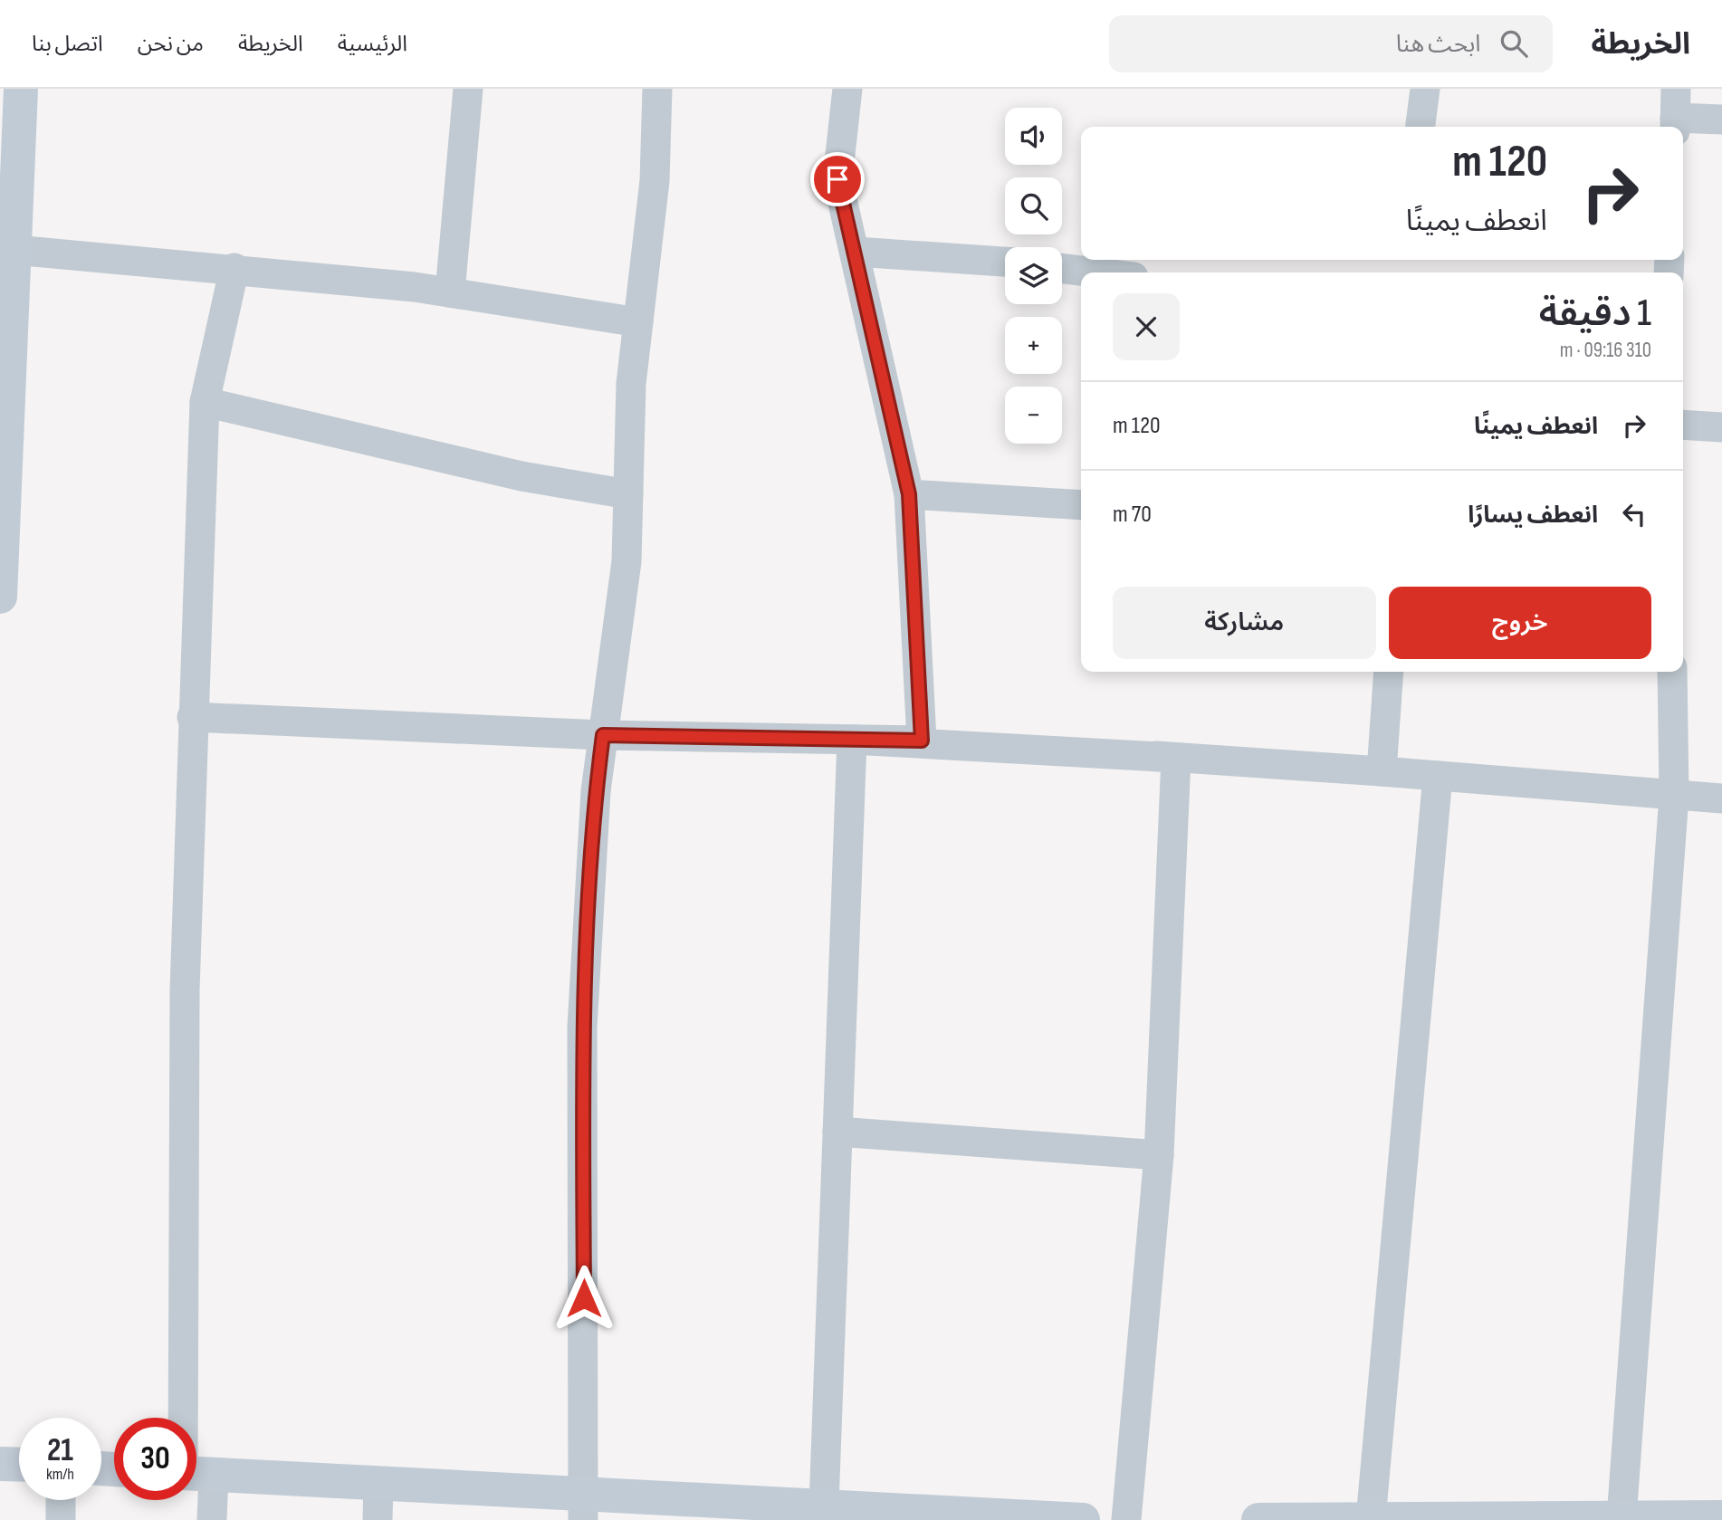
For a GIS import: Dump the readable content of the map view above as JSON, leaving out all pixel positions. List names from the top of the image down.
{
  "page": {
    "header": "الخريطة",
    "search": "ابحث هنا",
    "nav": [
      "الرئيسية",
      "الخريطة",
      "من نحن",
      "اتصل بنا"
    ],
    "map_buttons": ["+", "−"],
    "turn": ["120 m", "انعطف يمينًا"],
    "heading": ["1 دقيقة", "310 m · 09:16"],
    "list": [
      {
        "name": "انعطف يمينًا",
        "value": "120 m"
      },
      {
        "name": "انعطف يسارًا",
        "value": "70 m"
      }
    ],
    "buttons": ["خروج", "مشاركة"],
    "speed": "21 km/h",
    "limit": "30"
  }
}
